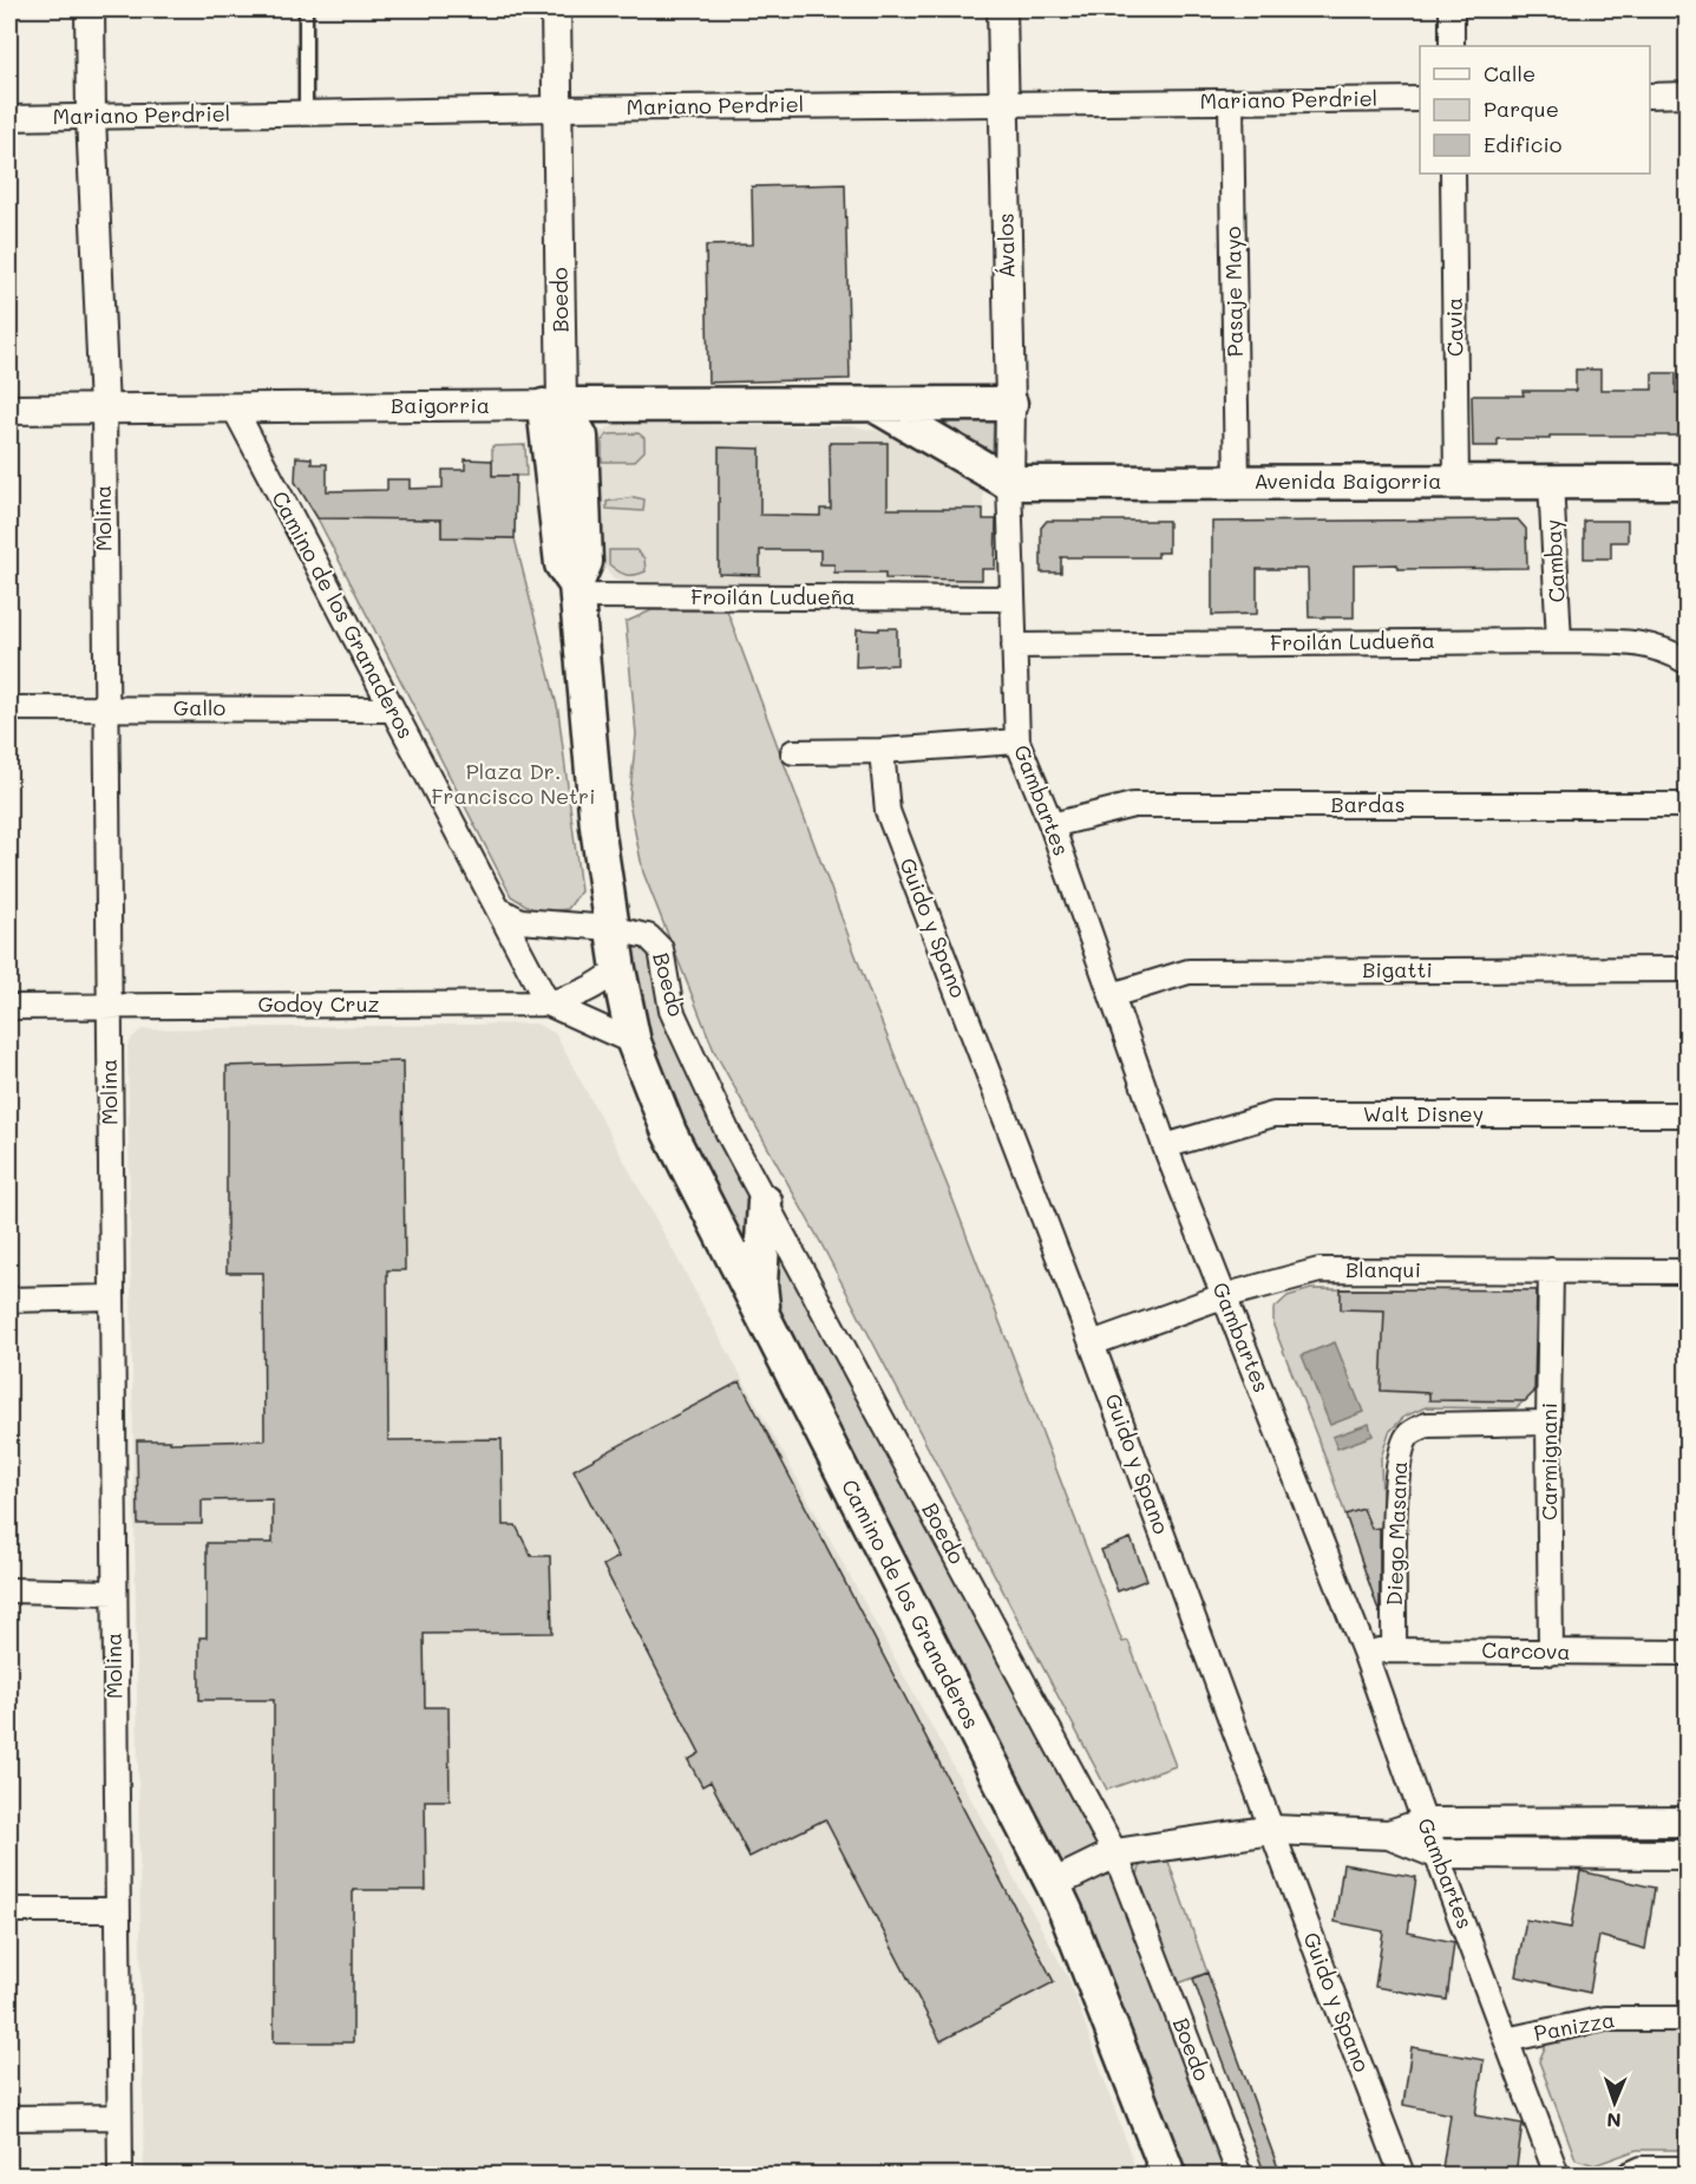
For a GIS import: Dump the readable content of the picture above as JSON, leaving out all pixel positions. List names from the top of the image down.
{
  "streets": {
    "main road": [
      "Boedo",
      "Baigorria",
      "Avenida Baigorria",
      "Camino de los Granaderos"
    ],
    "street": [
      "Mariano Perdriel",
      "Ávalos",
      "Pasaje Mayo",
      "Cavia",
      "Molina",
      "Cambay",
      "Froilán Ludueña",
      "Gallo",
      "Gambartes",
      "Bardas",
      "Guido y Spano",
      "Bigatti",
      "Godoy Cruz",
      "Walt Disney",
      "Blanqui",
      "Carmignani",
      "Diego Masana",
      "Carcova",
      "Panizza"
    ]
  },
  "crossings": [
    ["Mariano Perdriel", "Ávalos"],
    ["Mariano Perdriel", "Pasaje Mayo"],
    ["Mariano Perdriel", "Boedo"],
    ["Mariano Perdriel", "Molina"],
    ["Ávalos", "Baigorria"],
    ["Ávalos", "Avenida Baigorria"],
    ["Ávalos", "Gambartes"],
    ["Pasaje Mayo", "Avenida Baigorria"],
    ["Boedo", "Baigorria"],
    ["Boedo", "Froilán Ludueña"],
    ["Boedo", "Camino de los Granaderos"],
    ["Boedo", "Godoy Cruz"],
    ["Cavia", "Avenida Baigorria"],
    ["Baigorria", "Molina"],
    ["Baigorria", "Camino de los Granaderos"],
    ["Avenida Baigorria", "Cambay"],
    ["Avenida Baigorria", "Gambartes"],
    ["Molina", "Gallo"],
    ["Molina", "Godoy Cruz"],
    ["Cambay", "Froilán Ludueña"],
    ["Froilán Ludueña", "Gambartes"],
    ["Camino de los Granaderos", "Gallo"],
    ["Camino de los Granaderos", "Godoy Cruz"],
    ["Gambartes", "Bardas"],
    ["Gambartes", "Bigatti"],
    ["Gambartes", "Walt Disney"],
    ["Gambartes", "Blanqui"],
    ["Gambartes", "Carcova"],
    ["Gambartes", "Panizza"],
    ["Guido y Spano", "Blanqui"],
    ["Blanqui", "Carmignani"],
    ["Carmignani", "Diego Masana"],
    ["Carmignani", "Carcova"],
    ["Diego Masana", "Carcova"]
  ],
  "parks": ["Plaza Dr. Francisco Netri"],
  "legend": ["Calle", "Parque", "Edificio"],
  "north": "bottom"
}
